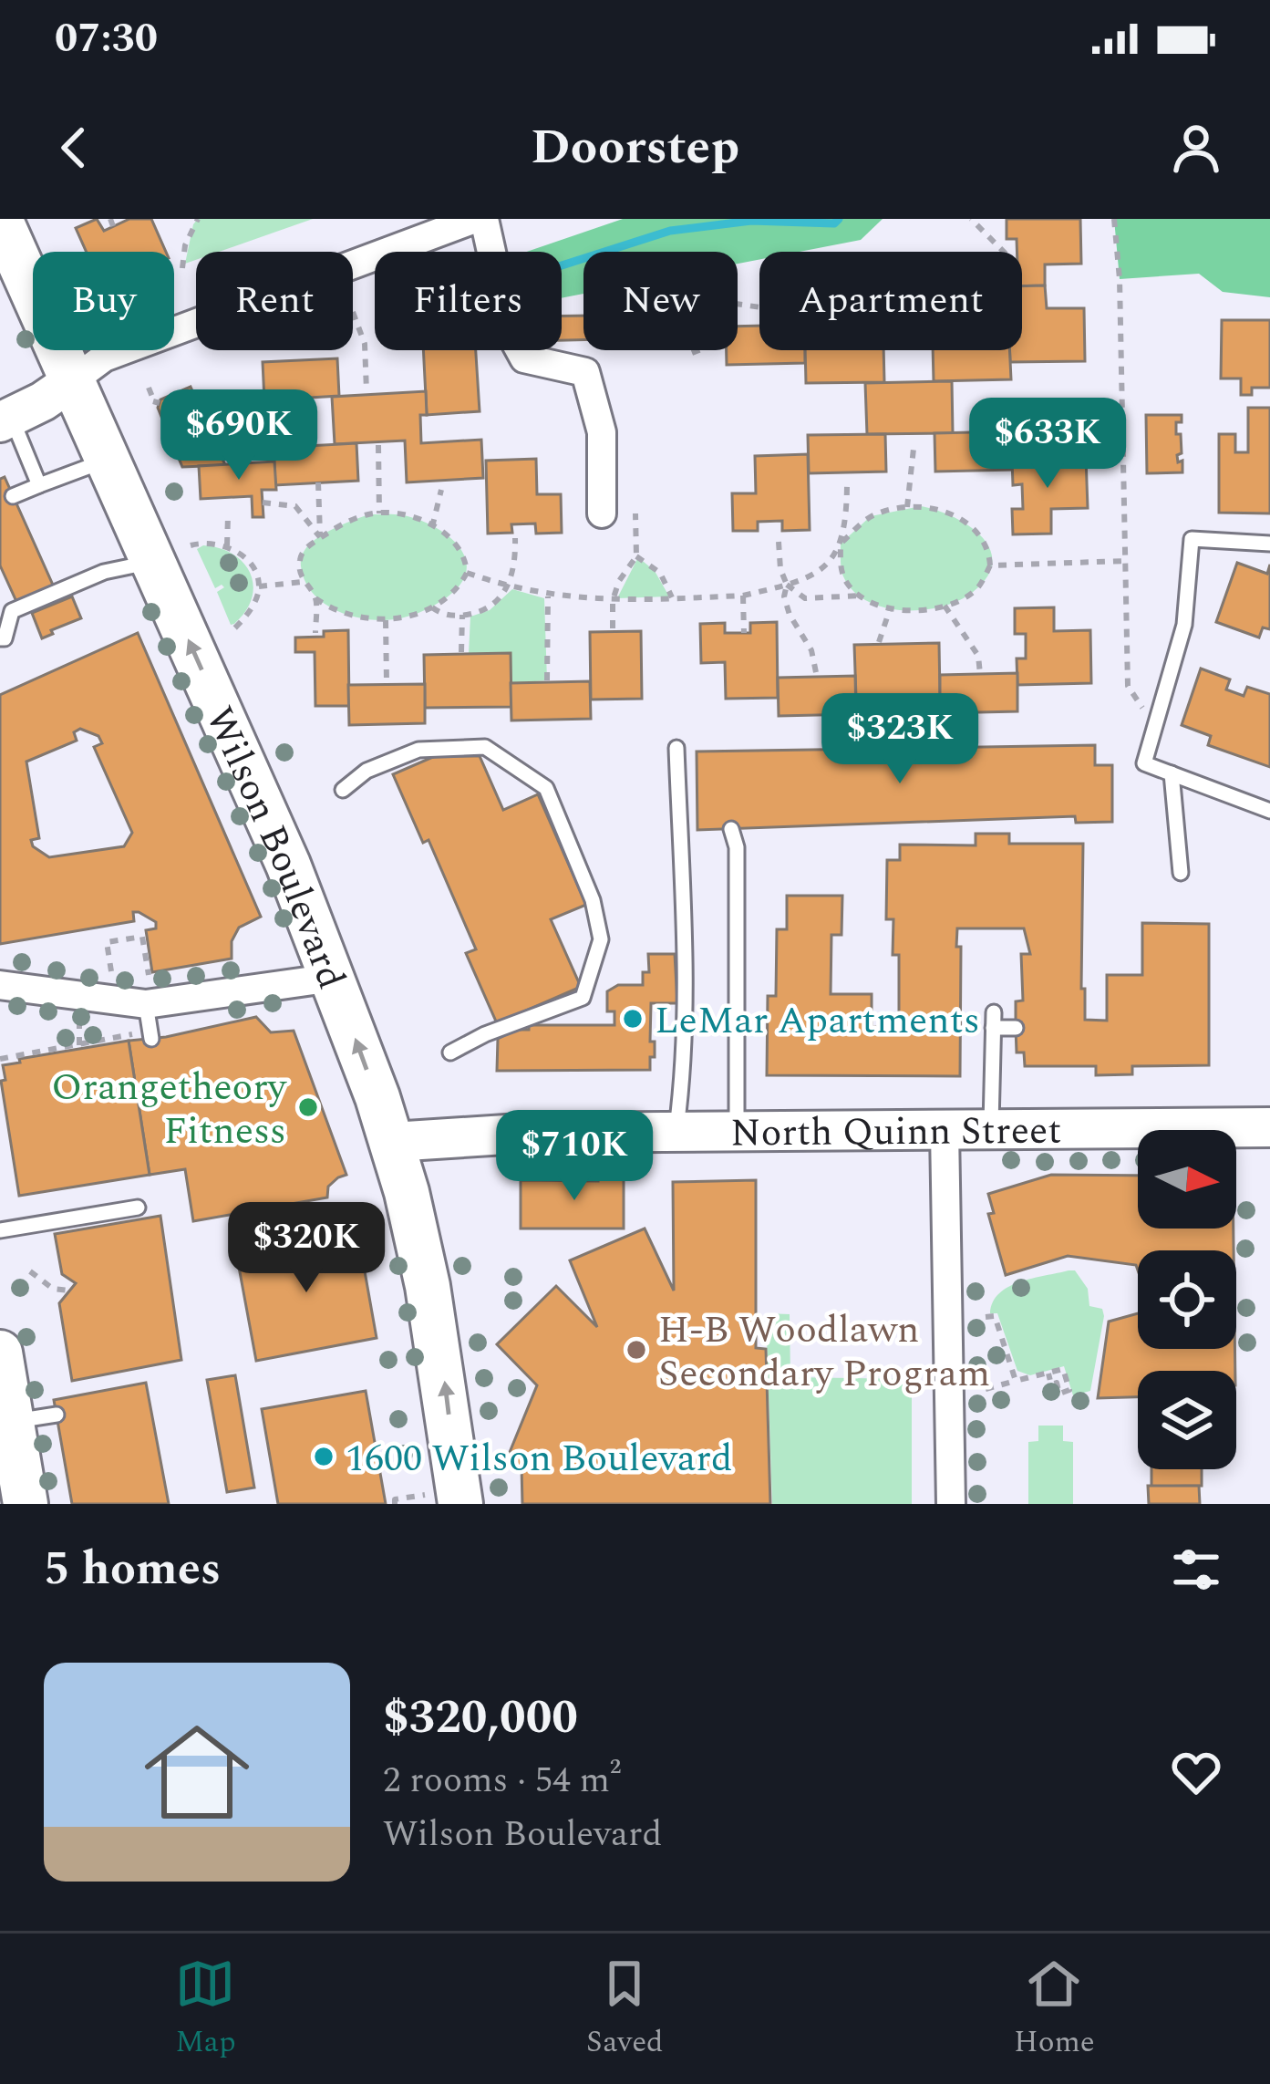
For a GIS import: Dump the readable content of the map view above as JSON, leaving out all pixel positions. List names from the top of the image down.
{
  "streets": {
    "main road": ["Wilson Boulevard"],
    "street": ["North Quinn Street"]
  },
  "crossings": [
    ["Wilson Boulevard", "North Quinn Street"]
  ],
  "one_way": ["Wilson Boulevard"],
  "places": [
    "LeMar Apartments",
    "Orangetheory Fitness",
    "H-B Woodlawn Secondary Program",
    "1600 Wilson Boulevard"
  ],
  "north": "right",
  "page": {
    "status": "07:30",
    "header": "Doorstep",
    "chip": [
      "Buy",
      "Rent",
      "Filters",
      "New",
      "Apartment"
    ],
    "price": [
      "$690K",
      "$633K",
      "$323K",
      "$710K",
      "$320K"
    ],
    "heading": "5 homes",
    "list": [
      {
        "name": "$320,000",
        "note": "2 rooms · 54 m² · Wilson Boulevard"
      }
    ],
    "tabs": ["Map", "Saved", "Home"]
  }
}
